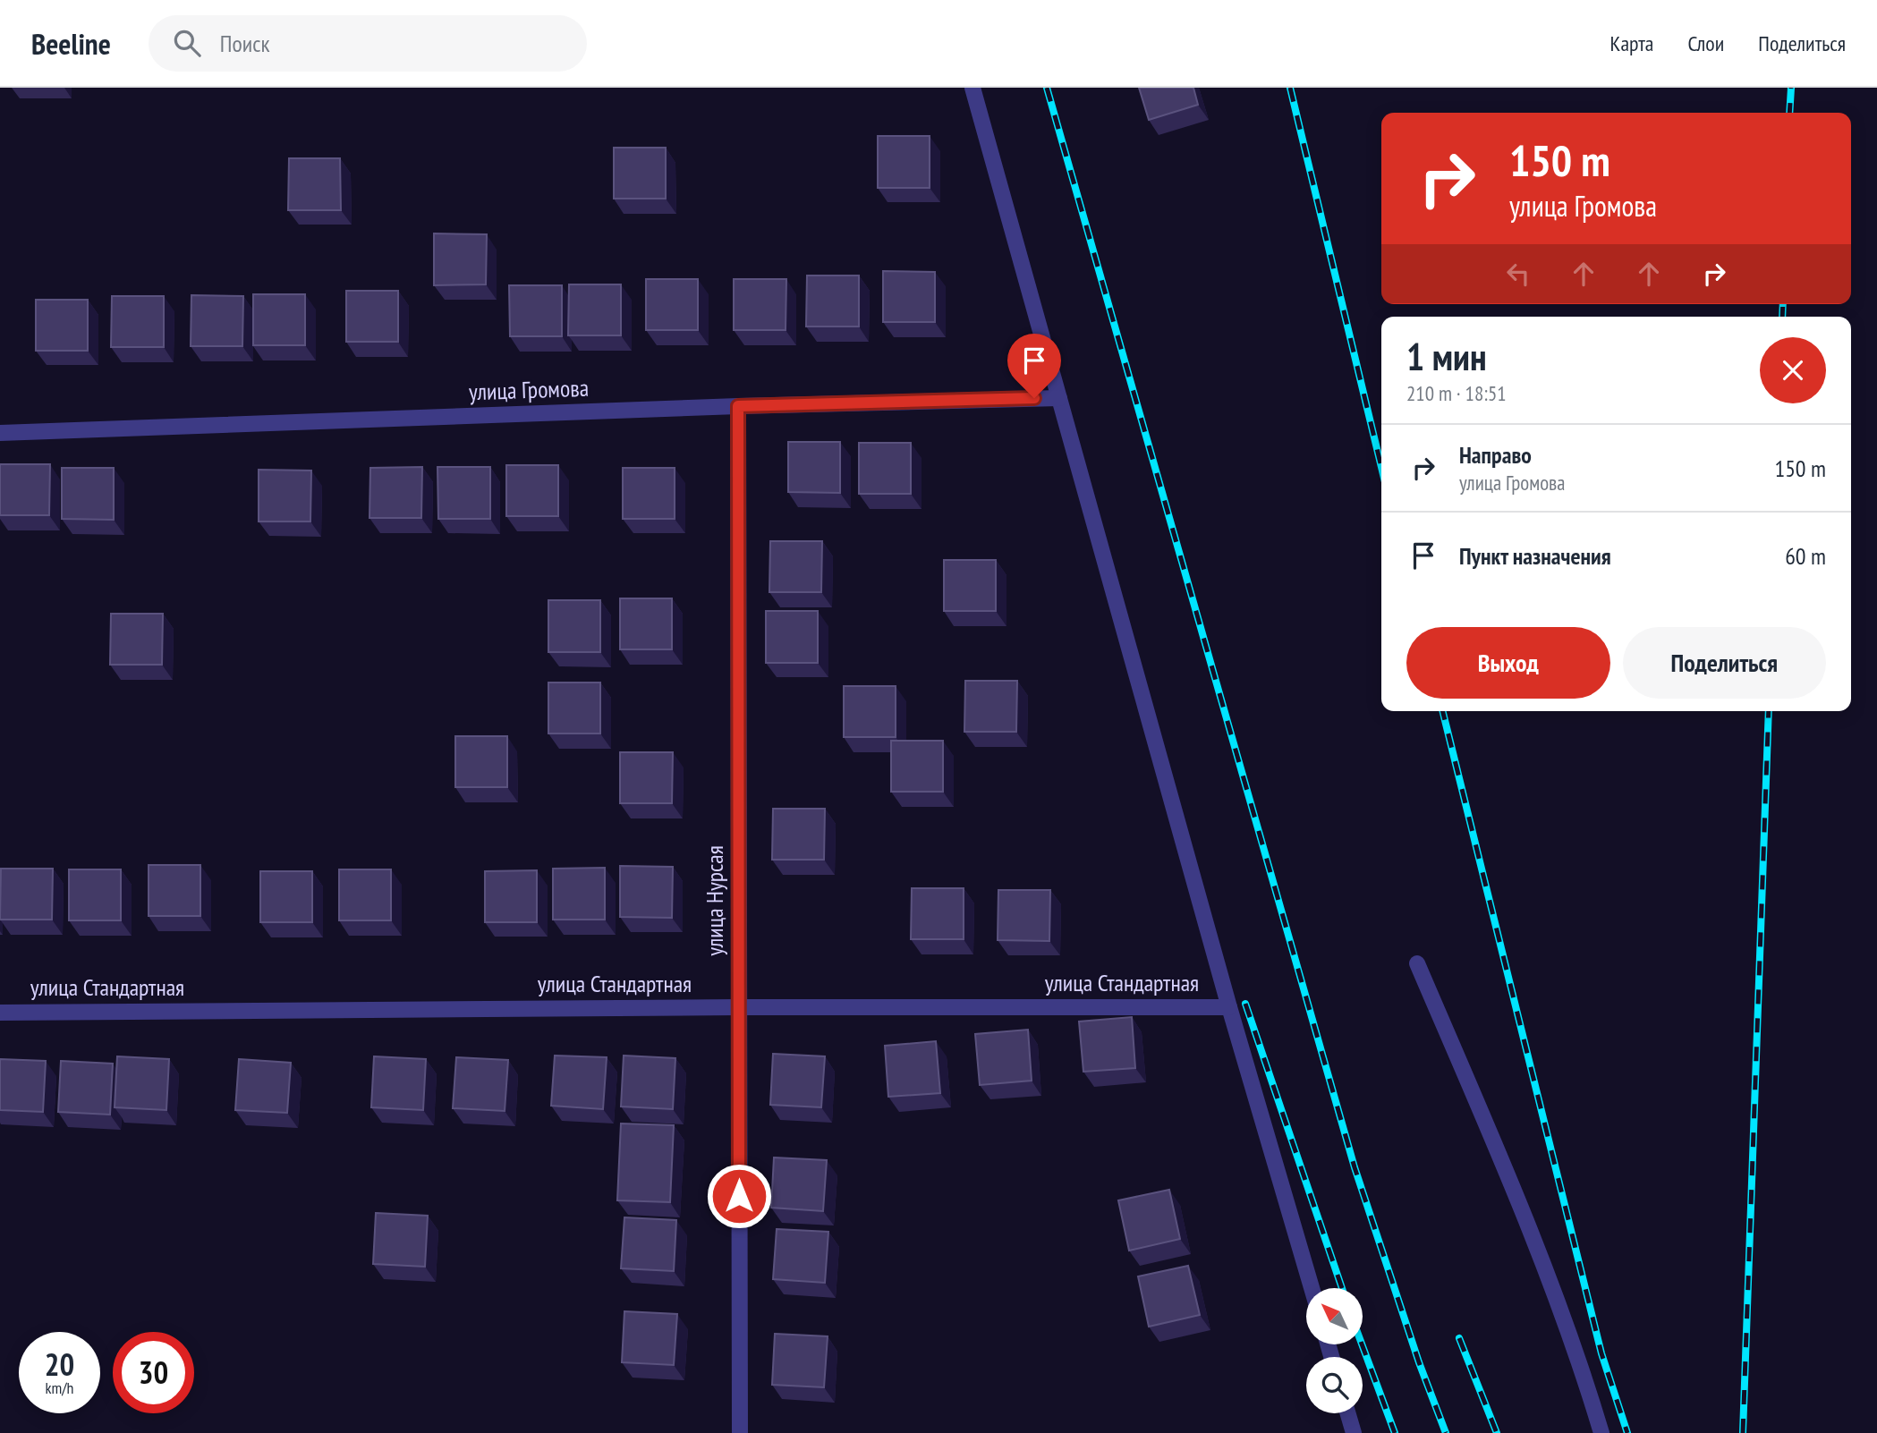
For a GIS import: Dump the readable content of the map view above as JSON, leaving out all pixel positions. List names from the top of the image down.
{
  "streets": {
    "street": ["улица Громова", "улица Нурсая", "улица Стандартная"]
  },
  "crossings": [
    ["улица Громова", "улица Нурсая"],
    ["улица Нурсая", "улица Стандартная"]
  ],
  "north": "top left",
  "page": {
    "header": "Beeline",
    "search": "Поиск",
    "nav": ["Карта", "Слои", "Поделиться"],
    "turn": ["150 m", "улица Громова"],
    "heading": ["1 мин", "210 m · 18:51"],
    "list": [
      {
        "name": "Направо",
        "note": "улица Громова",
        "value": "150 m"
      },
      {
        "name": "Пункт назначения",
        "value": "60 m"
      }
    ],
    "buttons": ["Выход", "Поделиться"],
    "speed": "20 km/h",
    "limit": "30"
  }
}
